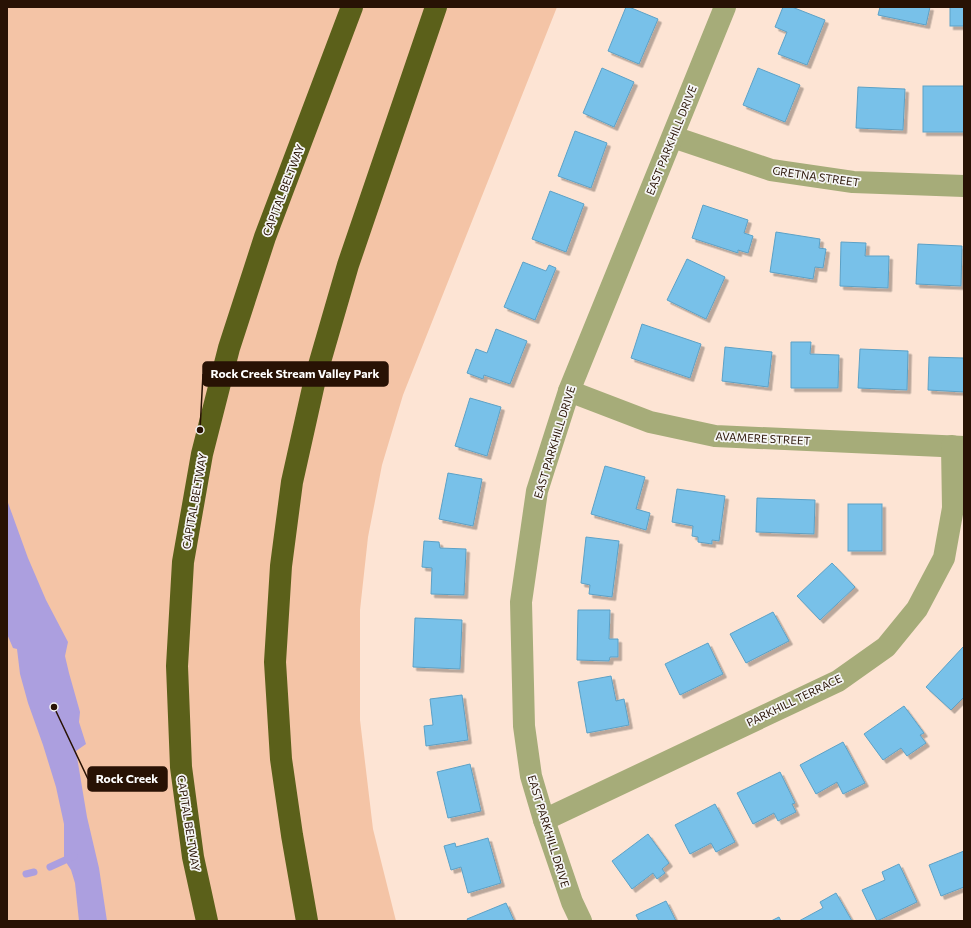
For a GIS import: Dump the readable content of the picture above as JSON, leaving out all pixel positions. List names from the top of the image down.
{
  "streets": {
    "highway": ["CAPITAL BELTWAY"],
    "street": [
      "EAST PARKHILL DRIVE",
      "GRETNA STREET",
      "AVAMERE STREET",
      "PARKHILL TERRACE"
    ]
  },
  "crossings": [
    ["EAST PARKHILL DRIVE", "GRETNA STREET"],
    ["EAST PARKHILL DRIVE", "AVAMERE STREET"],
    ["EAST PARKHILL DRIVE", "PARKHILL TERRACE"],
    ["AVAMERE STREET", "PARKHILL TERRACE"]
  ],
  "places": ["Rock Creek Stream Valley Park", "Rock Creek"]
}
